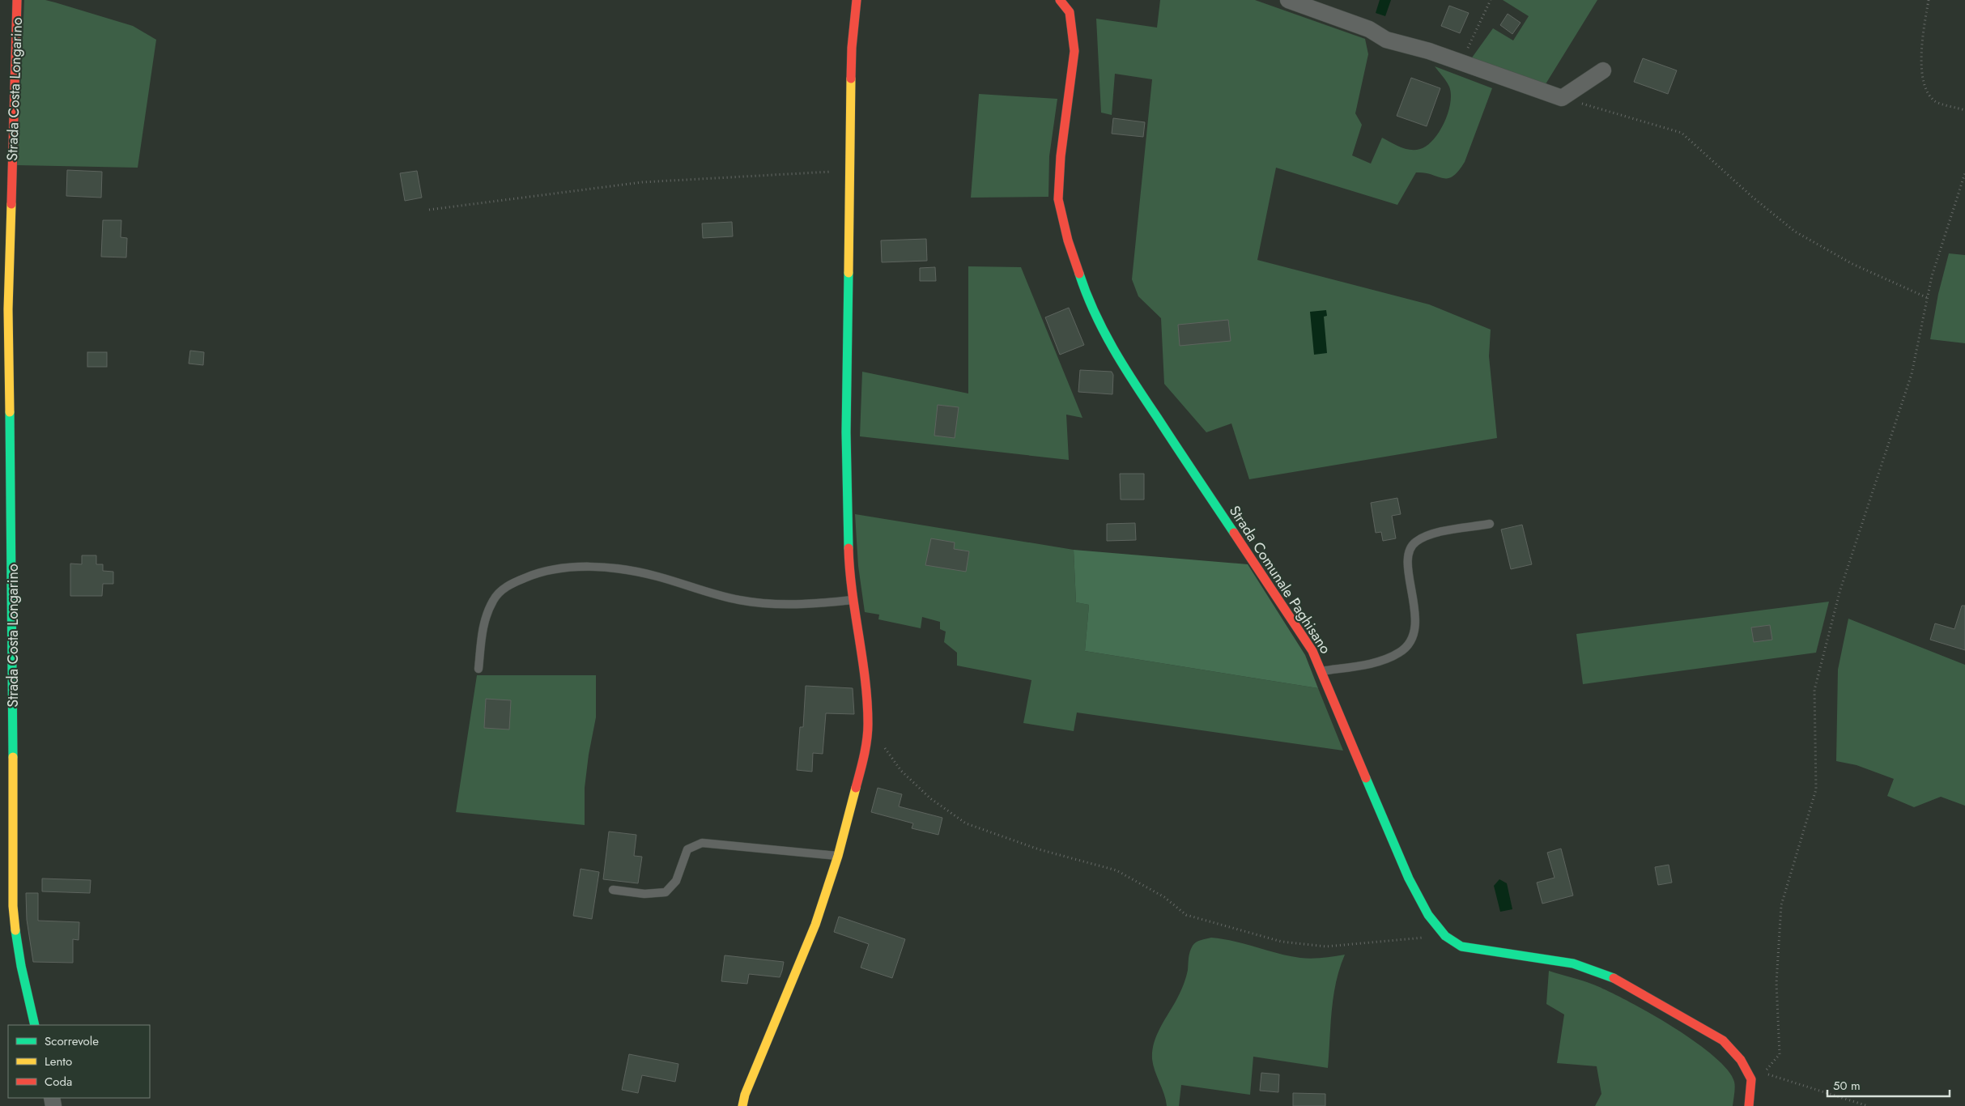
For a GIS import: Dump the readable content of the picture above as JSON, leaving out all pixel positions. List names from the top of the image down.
{
  "streets": {
    "street": ["Strada Costa Longarino", "Strada Comunale Paghisano"]
  },
  "legend": ["Scorrevole", "Lento", "Coda"],
  "scale_bar": "50 m"
}
